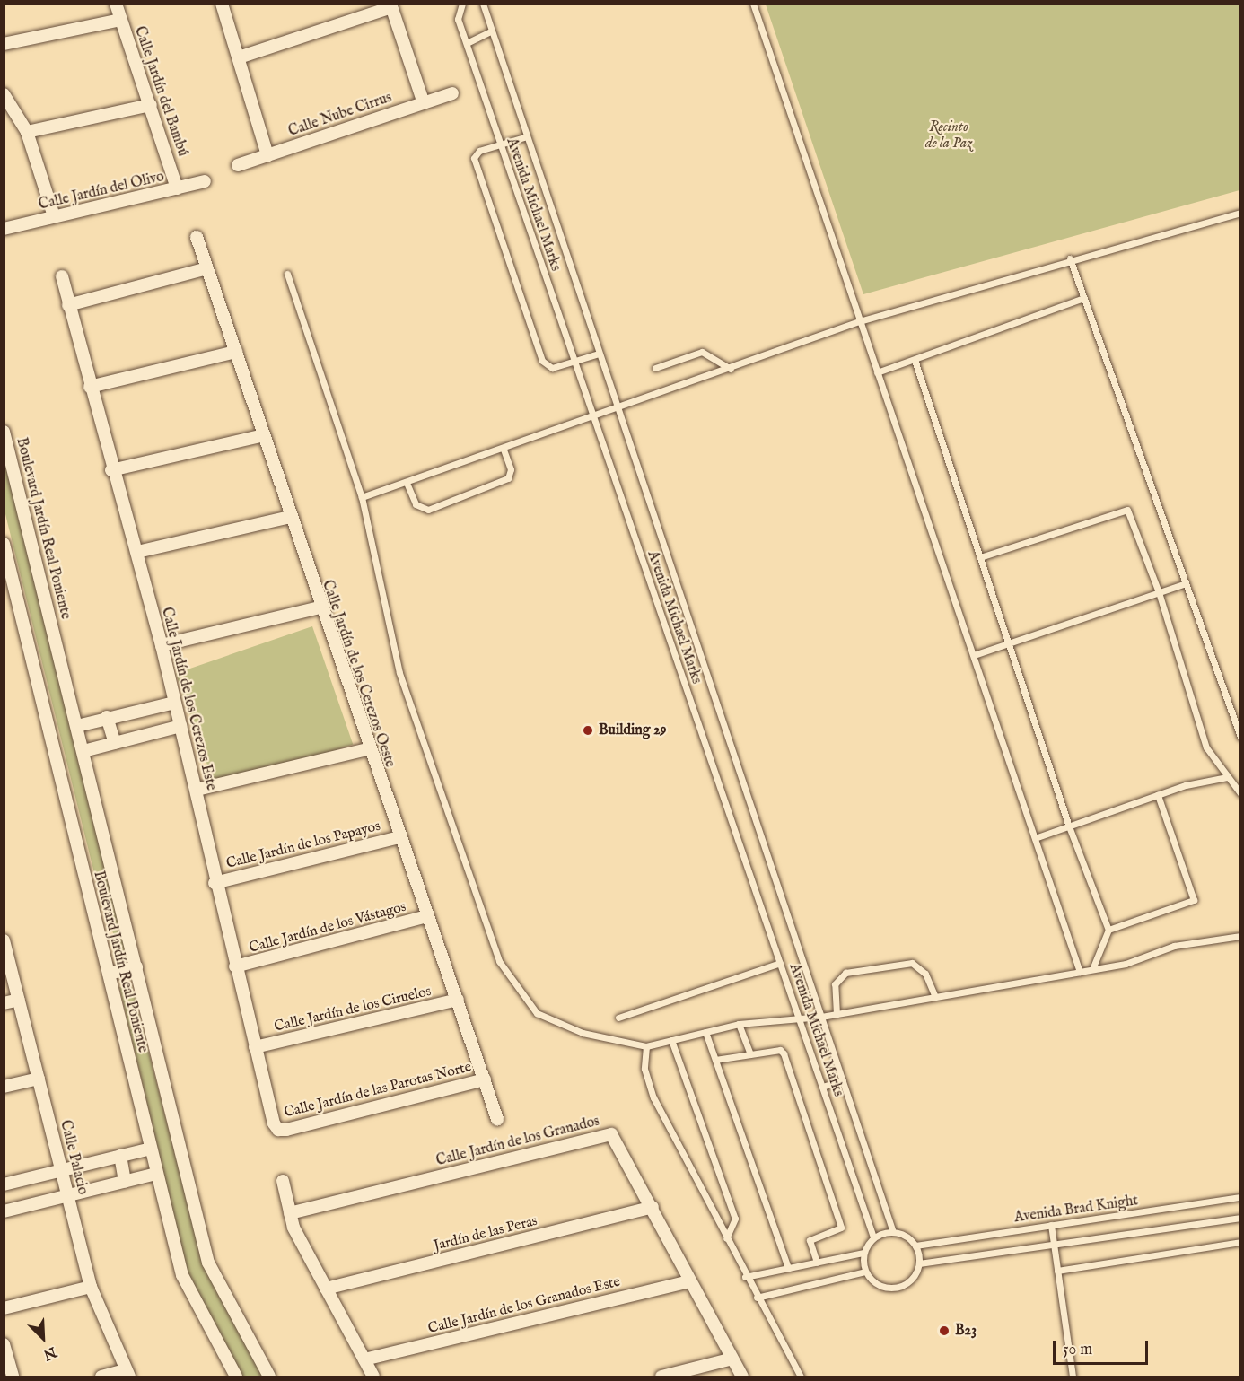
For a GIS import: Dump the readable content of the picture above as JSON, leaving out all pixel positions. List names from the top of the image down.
{
  "streets": {
    "street": [
      "Calle Jardín del Bambú",
      "Calle Nube Cirrus",
      "Calle Jardín del Olivo",
      "Boulevard Jardín Real Poniente",
      "Calle Jardín de los Cerezos Oeste",
      "Calle Jardín de los Cerezos Este",
      "Calle Jardín de los Papayos",
      "Calle Jardín de los Vástagos",
      "Calle Jardín de los Ciruelos",
      "Calle Jardín de las Parotas Norte",
      "Calle Jardín de los Granados",
      "Calle Palacio",
      "Jardín de las Peras",
      "Calle Jardín de los Granados Este"
    ],
    "lane": ["Avenida Michael Marks", "Avenida Brad Knight"]
  },
  "crossings": [
    ["Calle Jardín del Bambú", "Calle Jardín del Olivo"],
    ["Avenida Michael Marks", "Avenida Brad Knight"],
    ["Calle Jardín de los Cerezos Oeste", "Calle Jardín de los Papayos"],
    ["Calle Jardín de los Cerezos Oeste", "Calle Jardín de los Vástagos"],
    ["Calle Jardín de los Cerezos Oeste", "Calle Jardín de los Ciruelos"],
    ["Calle Jardín de los Cerezos Oeste", "Calle Jardín de las Parotas Norte"],
    ["Calle Jardín de los Cerezos Este", "Calle Jardín de los Papayos"],
    ["Calle Jardín de los Cerezos Este", "Calle Jardín de los Vástagos"],
    ["Calle Jardín de los Cerezos Este", "Calle Jardín de los Ciruelos"],
    ["Calle Jardín de los Cerezos Este", "Calle Jardín de las Parotas Norte"],
    ["Calle Jardín de los Granados", "Jardín de las Peras"],
    ["Calle Jardín de los Granados", "Calle Jardín de los Granados Este"]
  ],
  "parks": ["Recinto de la Paz"],
  "places": ["Building 29", "B23"],
  "scale_bar": "50 m",
  "north": "bottom right"
}
